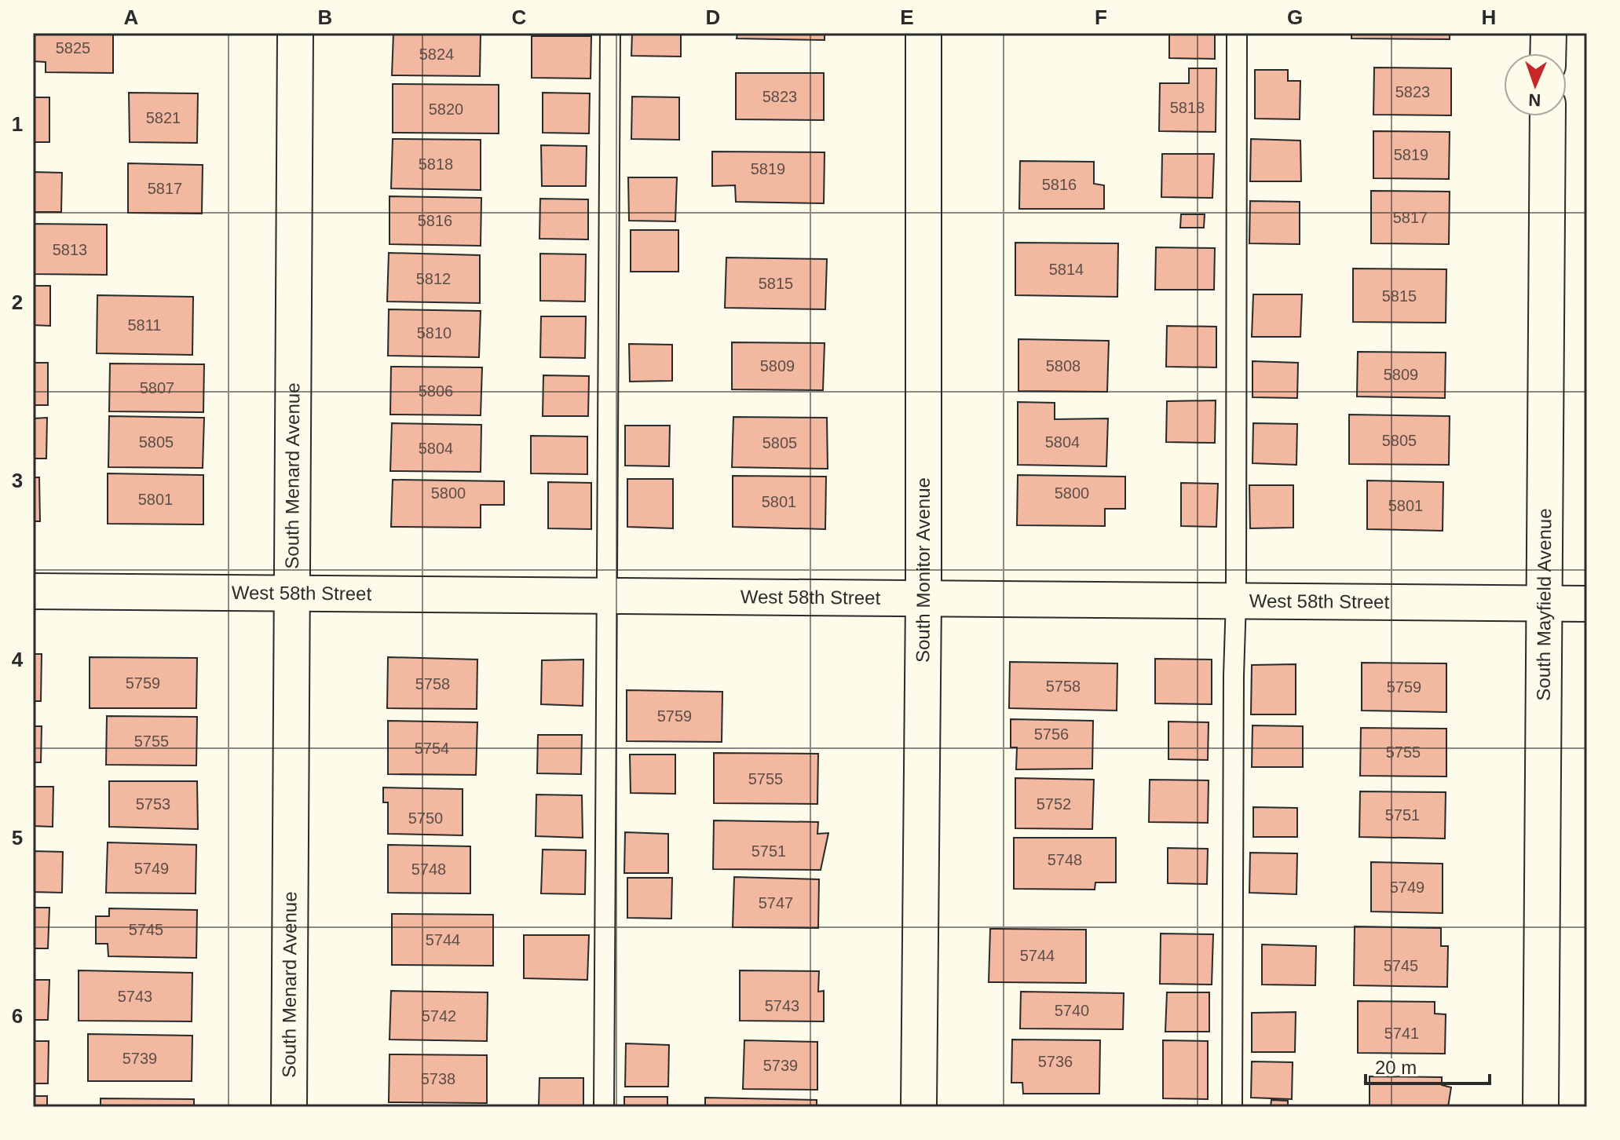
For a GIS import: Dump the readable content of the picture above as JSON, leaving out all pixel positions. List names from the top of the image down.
{
  "streets": {
    "street": [
      "South Menard Avenue",
      "South Monitor Avenue",
      "West 58th Street",
      "South Mayfield Avenue"
    ]
  },
  "crossings": [
    ["South Menard Avenue", "West 58th Street"],
    ["South Monitor Avenue", "West 58th Street"],
    ["West 58th Street", "South Mayfield Avenue"]
  ],
  "house_numbers": [
    "5825",
    "5824",
    "5823",
    "5823",
    "5818",
    "5820",
    "5821",
    "5819",
    "5818",
    "5819",
    "5816",
    "5817",
    "5817",
    "5816",
    "5813",
    "5814",
    "5812",
    "5815",
    "5815",
    "5811",
    "5810",
    "5809",
    "5808",
    "5809",
    "5807",
    "5806",
    "5805",
    "5805",
    "5804",
    "5805",
    "5804",
    "5800",
    "5800",
    "5801",
    "5801",
    "5801",
    "5759",
    "5758",
    "5758",
    "5759",
    "5759",
    "5756",
    "5755",
    "5754",
    "5755",
    "5755",
    "5753",
    "5752",
    "5751",
    "5750",
    "5751",
    "5748",
    "5749",
    "5748",
    "5749",
    "5747",
    "5745",
    "5744",
    "5744",
    "5745",
    "5743",
    "5743",
    "5740",
    "5742",
    "5741",
    "5739",
    "5736",
    "5739",
    "5738"
  ],
  "scale_bar": "20 m",
  "north": "bottom",
  "grid": {
    "columns": [
      "A",
      "B",
      "C",
      "D",
      "E",
      "F",
      "G",
      "H"
    ],
    "rows": [
      "1",
      "2",
      "3",
      "4",
      "5",
      "6"
    ]
  }
}
